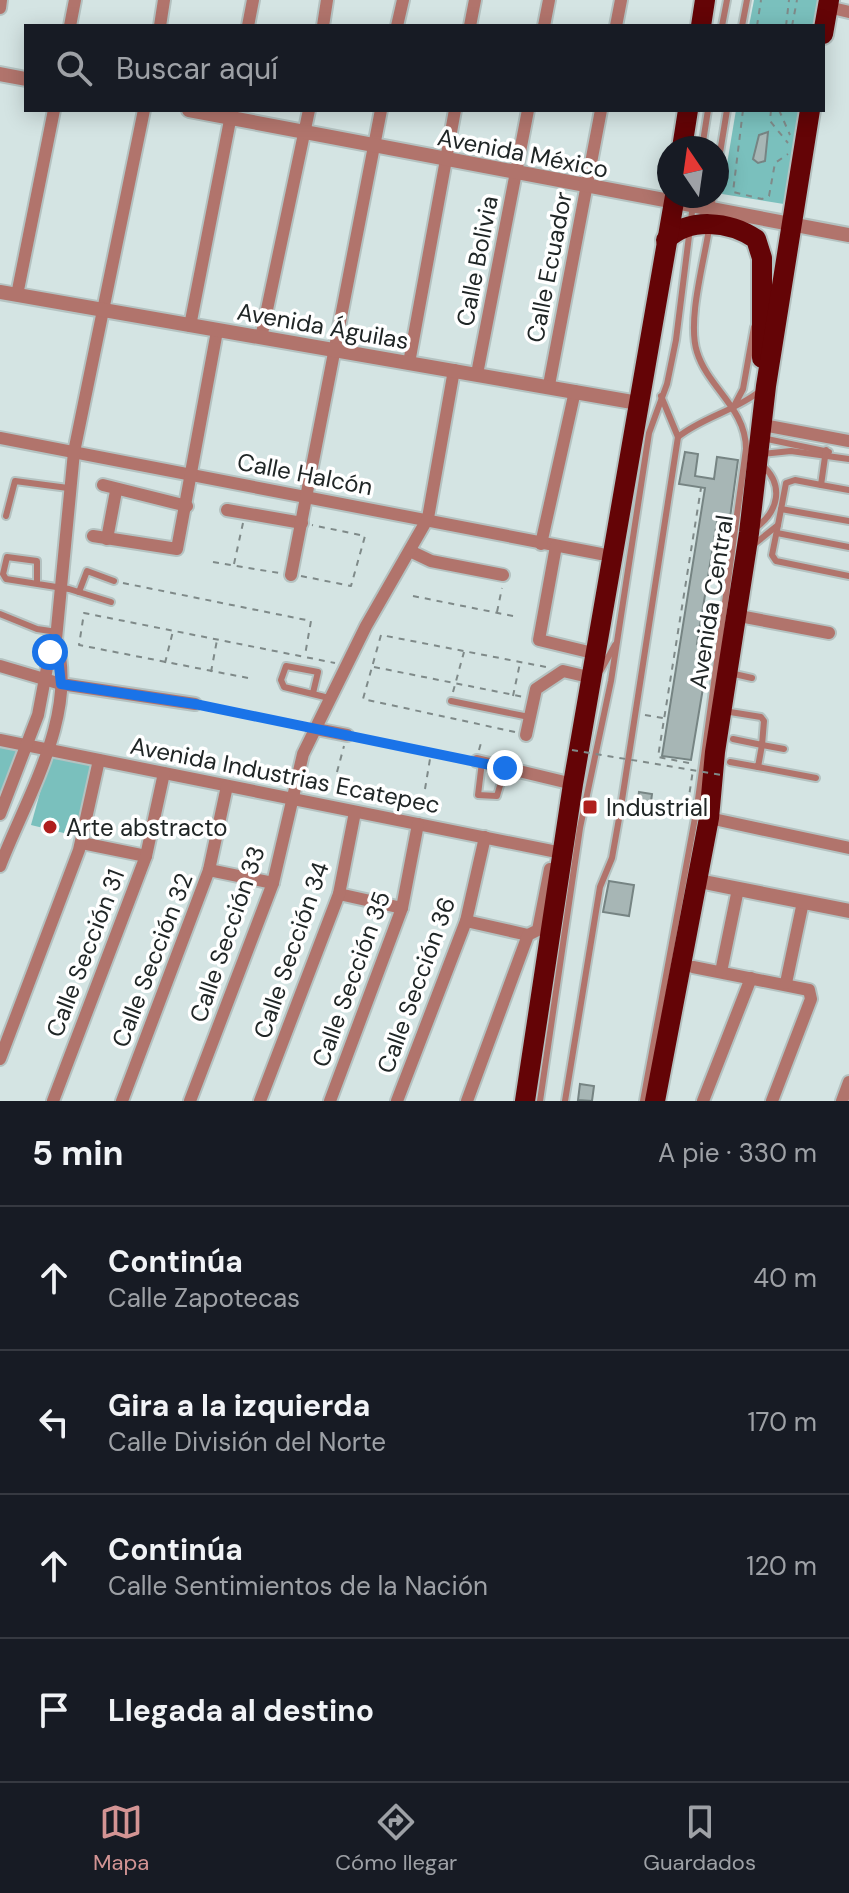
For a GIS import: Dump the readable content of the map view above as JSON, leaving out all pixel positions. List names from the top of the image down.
{
  "streets": {
    "highway": ["Avenida Central"],
    "street": [
      "Avenida México",
      "Calle Bolivia",
      "Calle Ecuador",
      "Avenida Águilas",
      "Calle Halcón",
      "Avenida Industrias Ecatepec",
      "Calle Sección 33",
      "Calle Sección 34",
      "Calle Sección 31",
      "Calle Sección 32",
      "Calle Sección 35",
      "Calle Sección 36"
    ]
  },
  "crossings": [
    ["Avenida México", "Calle Bolivia"],
    ["Avenida México", "Calle Ecuador"],
    ["Avenida México", "Avenida Central"],
    ["Calle Bolivia", "Avenida Águilas"],
    ["Calle Ecuador", "Avenida Águilas"],
    ["Calle Halcón", "Calle Sección 33"],
    ["Avenida Industrias Ecatepec", "Calle Sección 33"],
    ["Avenida Industrias Ecatepec", "Calle Sección 34"],
    ["Avenida Industrias Ecatepec", "Calle Sección 31"],
    ["Avenida Industrias Ecatepec", "Calle Sección 32"],
    ["Avenida Industrias Ecatepec", "Calle Sección 35"],
    ["Avenida Industrias Ecatepec", "Calle Sección 36"]
  ],
  "places": {
    "transit": ["Industrial"],
    "other": ["Arte abstracto"]
  },
  "north": "top",
  "page": {
    "search": "Buscar aquí",
    "heading": ["5 min", "A pie · 330 m"],
    "list": [
      ["Continúa", "Calle Zapotecas", "40 m"],
      ["Gira a la izquierda", "Calle División del Norte", "170 m"],
      ["Continúa", "Calle Sentimientos de la Nación", "120 m"],
      "Llegada al destino"
    ],
    "nav": ["Mapa", "Cómo llegar", "Guardados"]
  }
}
